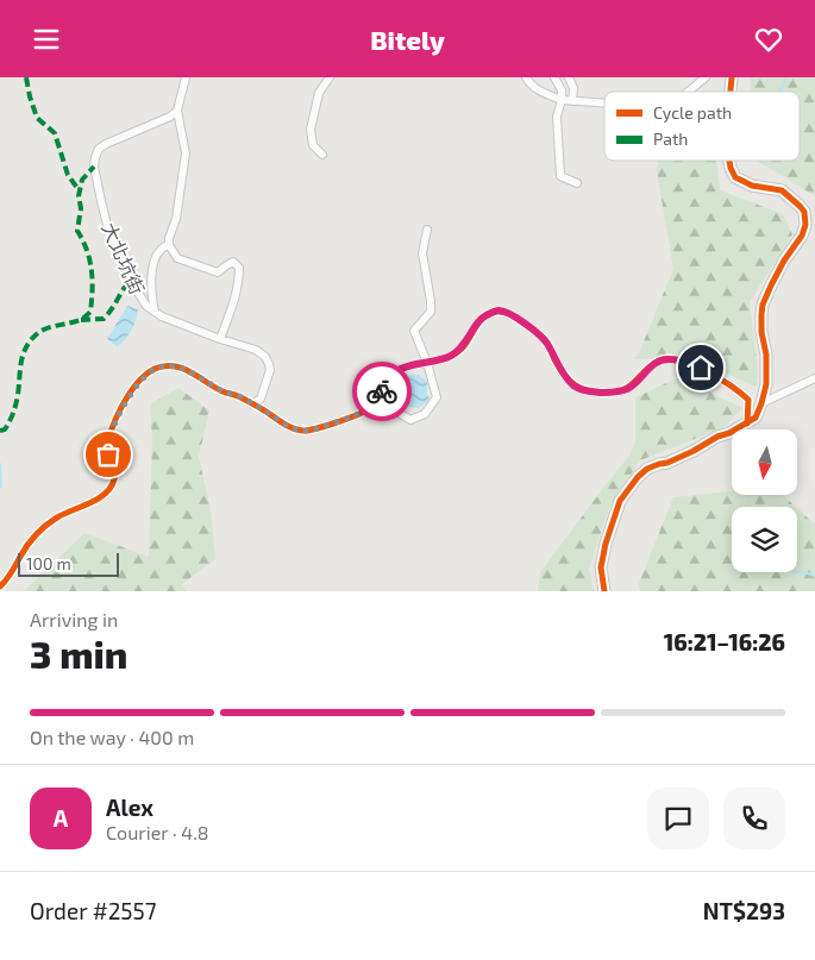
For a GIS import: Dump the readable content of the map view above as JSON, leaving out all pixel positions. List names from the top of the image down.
{
  "streets": {
    "street": ["大北坑街"]
  },
  "legend": ["Cycle path", "Path"],
  "scale_bar": "100 m",
  "north": "bottom",
  "page": {
    "header": "Bitely",
    "scale": "100 m",
    "heading": ["3 min", "Arriving in", "16:21–16:26"],
    "panel": [
      "Alex",
      "Courier · 4.8",
      "Order #2557",
      "NT$293"
    ],
    "bar": "On the way · 400 m",
    "round": "A"
  }
}
